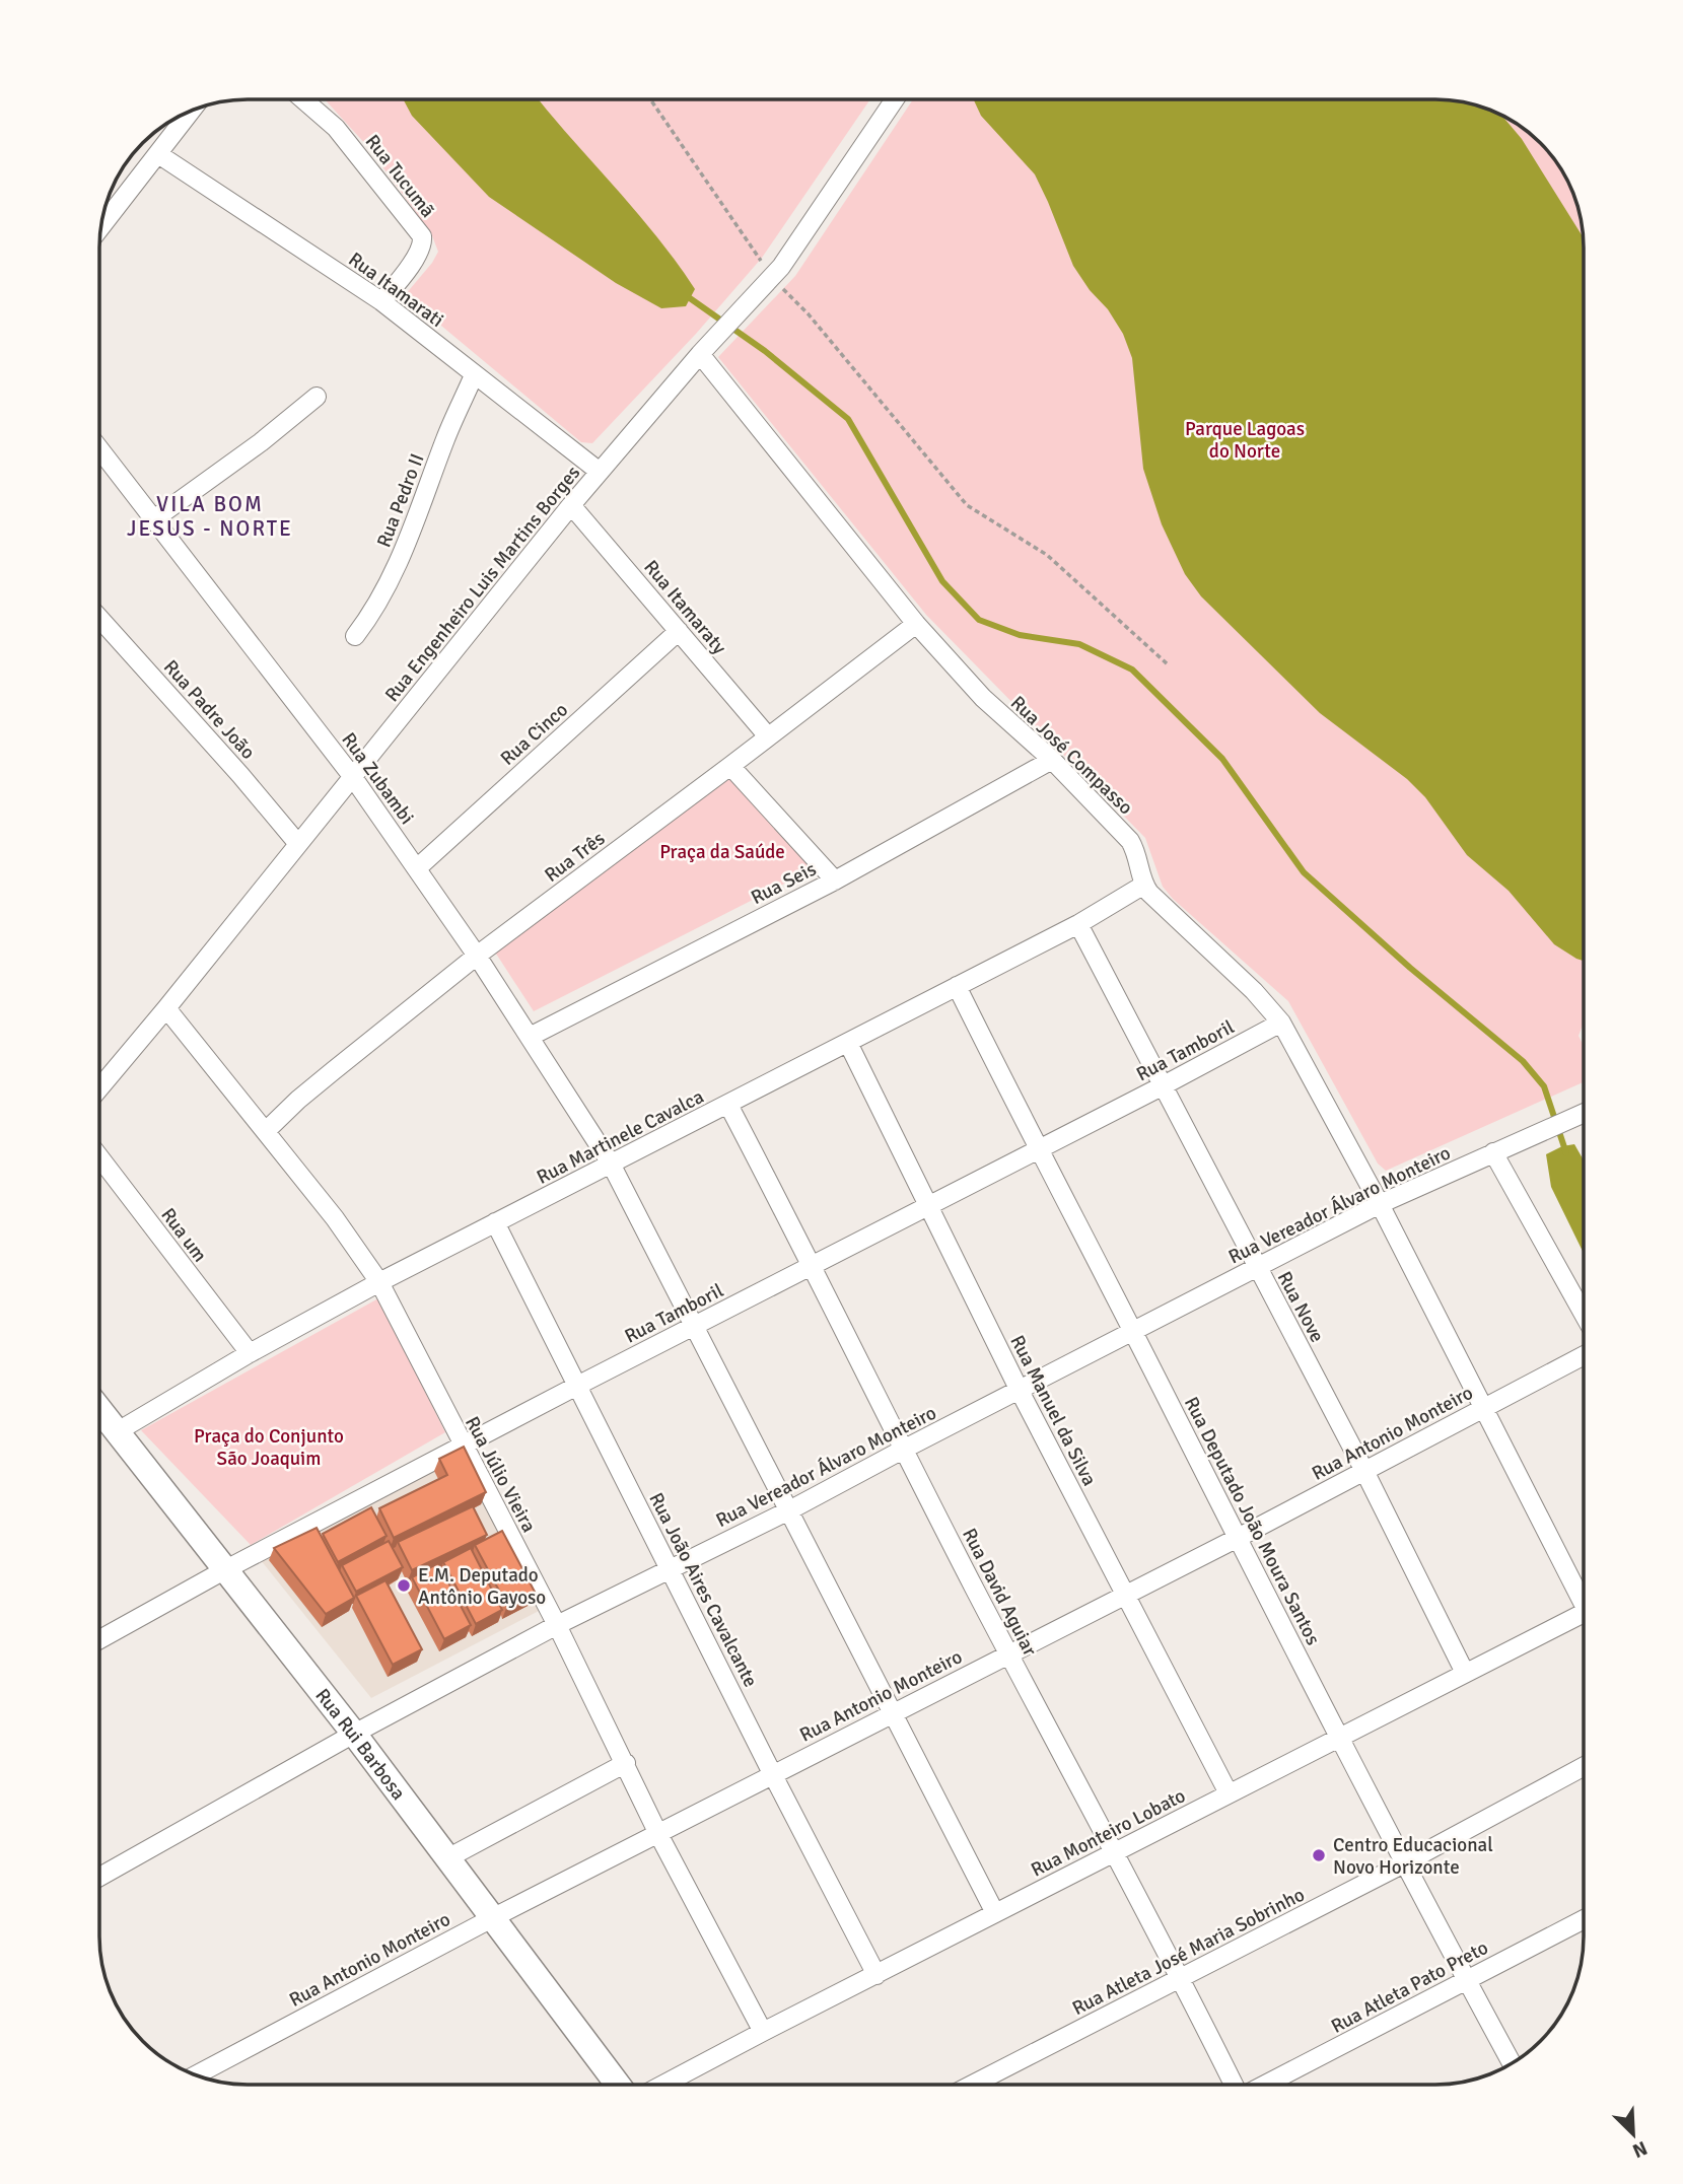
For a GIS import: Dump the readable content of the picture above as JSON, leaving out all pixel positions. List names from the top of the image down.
{
  "streets": {
    "street": [
      "Rua Tucumã",
      "Rua Itamarati",
      "Rua Pedro II",
      "Rua Engenheiro Luis Martins Borges",
      "Rua Itamaraty",
      "Rua Padre João",
      "Rua Cinco",
      "Rua José Compasso",
      "Rua Zubambi",
      "Rua Três",
      "Rua Seis",
      "Rua Tamboril",
      "Rua Martinele Cavalca",
      "Rua Vereador Álvaro Monteiro",
      "Rua um",
      "Rua Nove",
      "Rua Manuel da Silva",
      "Rua Antonio Monteiro",
      "Rua Júlio Vieira",
      "Rua Deputado João Moura Santos",
      "Rua João Aires Cavalcante",
      "Rua David Aguiar",
      "Rua Rui Barbosa",
      "Rua Monteiro Lobato",
      "Rua Atleta José Maria Sobrinho",
      "Rua Atleta Pato Preto"
    ]
  },
  "crossings": [
    ["Rua Tucumã", "Rua Itamarati"],
    ["Rua Itamarati", "Rua Pedro II"],
    ["Rua Itamarati", "Rua Engenheiro Luis Martins Borges"],
    ["Rua Engenheiro Luis Martins Borges", "Rua Itamaraty"],
    ["Rua Engenheiro Luis Martins Borges", "Rua Padre João"],
    ["Rua Engenheiro Luis Martins Borges", "Rua José Compasso"],
    ["Rua Engenheiro Luis Martins Borges", "Rua Zubambi"],
    ["Rua Engenheiro Luis Martins Borges", "Rua Júlio Vieira"],
    ["Rua Itamaraty", "Rua Cinco"],
    ["Rua Itamaraty", "Rua Três"],
    ["Rua Cinco", "Rua Zubambi"],
    ["Rua José Compasso", "Rua Três"],
    ["Rua José Compasso", "Rua Seis"],
    ["Rua José Compasso", "Rua Tamboril"],
    ["Rua José Compasso", "Rua Martinele Cavalca"],
    ["Rua José Compasso", "Rua Vereador Álvaro Monteiro"],
    ["Rua Zubambi", "Rua Três"],
    ["Rua Zubambi", "Rua Seis"],
    ["Rua Zubambi", "Rua Tamboril"],
    ["Rua Zubambi", "Rua Martinele Cavalca"],
    ["Rua Zubambi", "Rua Vereador Álvaro Monteiro"],
    ["Rua Zubambi", "Rua Antonio Monteiro"],
    ["Rua Zubambi", "Rua Monteiro Lobato"],
    ["Rua Três", "Rua Júlio Vieira"],
    ["Rua Tamboril", "Rua Nove"],
    ["Rua Tamboril", "Rua Manuel da Silva"],
    ["Rua Tamboril", "Rua Júlio Vieira"],
    ["Rua Tamboril", "Rua Deputado João Moura Santos"],
    ["Rua Tamboril", "Rua João Aires Cavalcante"],
    ["Rua Tamboril", "Rua David Aguiar"],
    ["Rua Tamboril", "Rua Rui Barbosa"],
    ["Rua Martinele Cavalca", "Rua um"],
    ["Rua Martinele Cavalca", "Rua Nove"],
    ["Rua Martinele Cavalca", "Rua Manuel da Silva"],
    ["Rua Martinele Cavalca", "Rua Júlio Vieira"],
    ["Rua Martinele Cavalca", "Rua Deputado João Moura Santos"],
    ["Rua Martinele Cavalca", "Rua João Aires Cavalcante"],
    ["Rua Martinele Cavalca", "Rua David Aguiar"],
    ["Rua Martinele Cavalca", "Rua Rui Barbosa"],
    ["Rua Vereador Álvaro Monteiro", "Rua Nove"],
    ["Rua Vereador Álvaro Monteiro", "Rua Manuel da Silva"],
    ["Rua Vereador Álvaro Monteiro", "Rua Júlio Vieira"],
    ["Rua Vereador Álvaro Monteiro", "Rua Deputado João Moura Santos"],
    ["Rua Vereador Álvaro Monteiro", "Rua João Aires Cavalcante"],
    ["Rua Vereador Álvaro Monteiro", "Rua David Aguiar"],
    ["Rua Vereador Álvaro Monteiro", "Rua Rui Barbosa"],
    ["Rua Nove", "Rua Antonio Monteiro"],
    ["Rua Nove", "Rua Monteiro Lobato"],
    ["Rua Manuel da Silva", "Rua Antonio Monteiro"],
    ["Rua Manuel da Silva", "Rua Monteiro Lobato"],
    ["Rua Antonio Monteiro", "Rua Júlio Vieira"],
    ["Rua Antonio Monteiro", "Rua Deputado João Moura Santos"],
    ["Rua Antonio Monteiro", "Rua João Aires Cavalcante"],
    ["Rua Antonio Monteiro", "Rua David Aguiar"],
    ["Rua Antonio Monteiro", "Rua Rui Barbosa"],
    ["Rua Júlio Vieira", "Rua Monteiro Lobato"],
    ["Rua Deputado João Moura Santos", "Rua Monteiro Lobato"],
    ["Rua Deputado João Moura Santos", "Rua Atleta José Maria Sobrinho"],
    ["Rua Deputado João Moura Santos", "Rua Atleta Pato Preto"],
    ["Rua João Aires Cavalcante", "Rua Monteiro Lobato"],
    ["Rua David Aguiar", "Rua Monteiro Lobato"],
    ["Rua David Aguiar", "Rua Atleta José Maria Sobrinho"]
  ],
  "districts": ["VILA BOM JESUS - NORTE"],
  "parks": ["Parque Lagoas do Norte", "Praça da Saúde", "Praça do Conjunto São Joaquim"],
  "places": ["E.M. Deputado Antônio Gayoso", "Centro Educacional Novo Horizonte"],
  "north": "bottom right"
}
